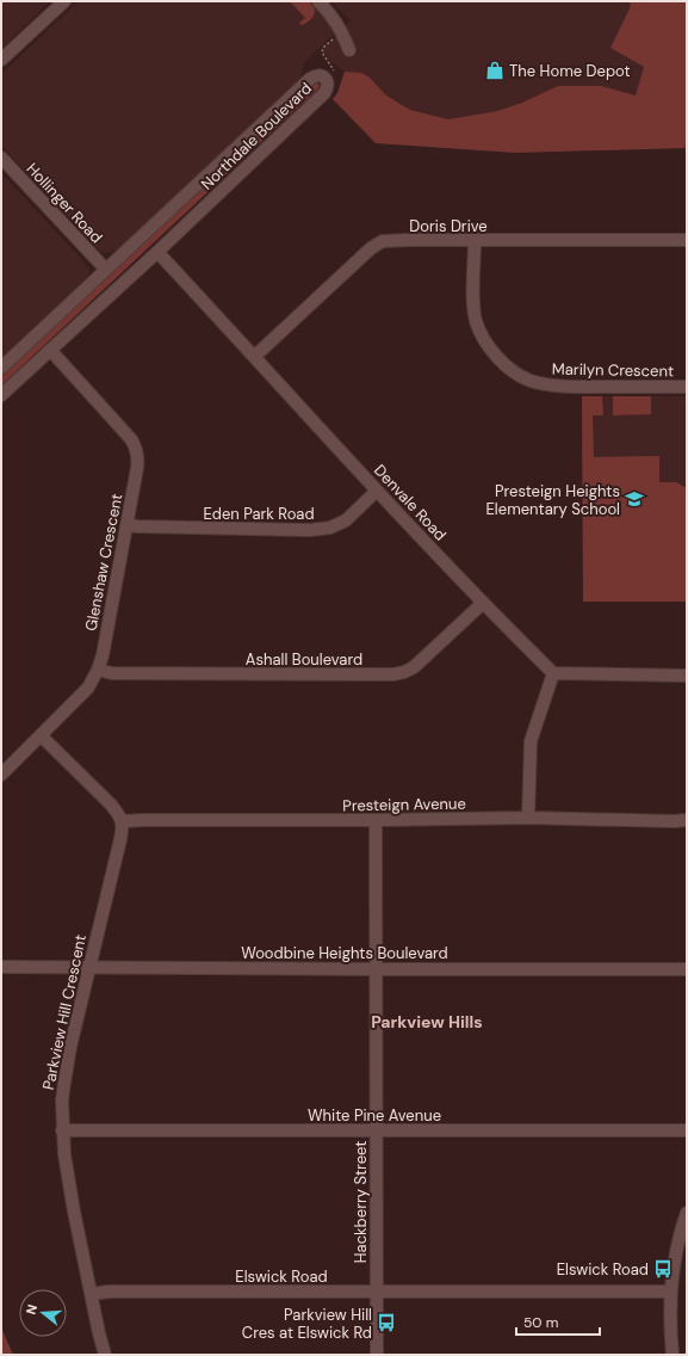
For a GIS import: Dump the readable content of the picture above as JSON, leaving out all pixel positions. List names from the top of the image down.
{
  "streets": {
    "street": [
      "Northdale Boulevard",
      "Hollinger Road",
      "Doris Drive",
      "Marilyn Crescent",
      "Denvale Road",
      "Eden Park Road",
      "Glenshaw Crescent",
      "Ashall Boulevard",
      "Presteign Avenue",
      "Woodbine Heights Boulevard",
      "Parkview Hill Crescent",
      "White Pine Avenue",
      "Hackberry Street",
      "Elswick Road"
    ]
  },
  "crossings": [
    ["Northdale Boulevard", "Hollinger Road"],
    ["Northdale Boulevard", "Denvale Road"],
    ["Northdale Boulevard", "Glenshaw Crescent"],
    ["Doris Drive", "Marilyn Crescent"],
    ["Doris Drive", "Denvale Road"],
    ["Denvale Road", "Eden Park Road"],
    ["Denvale Road", "Ashall Boulevard"],
    ["Eden Park Road", "Glenshaw Crescent"],
    ["Glenshaw Crescent", "Ashall Boulevard"],
    ["Presteign Avenue", "Parkview Hill Crescent"],
    ["Presteign Avenue", "Hackberry Street"],
    ["Woodbine Heights Boulevard", "Parkview Hill Crescent"],
    ["Woodbine Heights Boulevard", "Hackberry Street"],
    ["Parkview Hill Crescent", "White Pine Avenue"],
    ["Parkview Hill Crescent", "Elswick Road"],
    ["White Pine Avenue", "Hackberry Street"],
    ["Hackberry Street", "Elswick Road"]
  ],
  "districts": ["Parkview Hills"],
  "places": {
    "shop": ["The Home Depot"],
    "school or university": ["Presteign Heights Elementary School"],
    "bus stop": ["Elswick Road", "Parkview Hill Cres at Elswick Rd"]
  },
  "scale_bar": "50 m",
  "north": "left"
}
